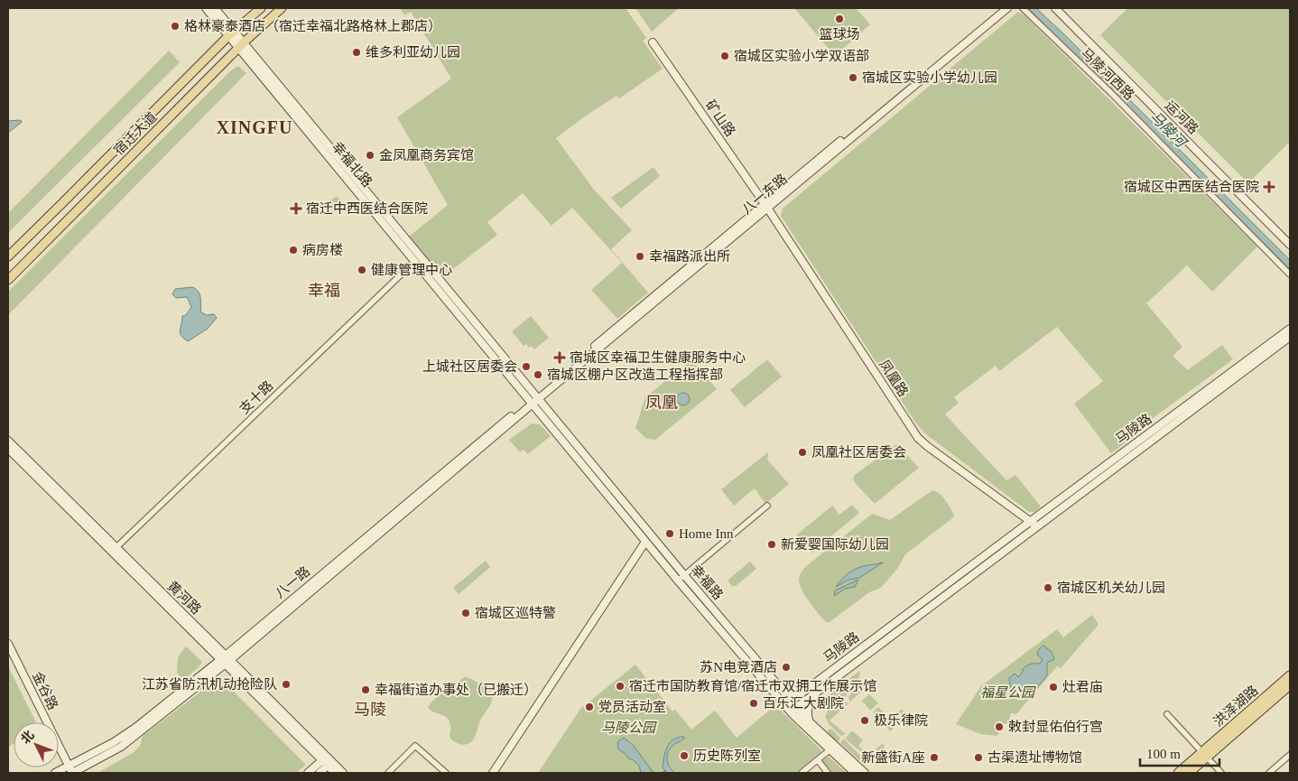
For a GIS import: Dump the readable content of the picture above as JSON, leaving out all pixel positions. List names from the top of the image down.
{
  "streets": {
    "main road": [
      "运河路",
      "矿山路",
      "宿迁大道",
      "幸福北路",
      "八一东路",
      "凤凰路",
      "马陵路",
      "八一路",
      "幸福路",
      "黄河路",
      "金谷路",
      "洪泽湖路"
    ],
    "street": ["马陵河西路", "支十路"]
  },
  "crossings": [
    ["矿山路", "八一东路"],
    ["矿山路", "凤凰路"],
    ["宿迁大道", "幸福北路"],
    ["幸福北路", "八一东路"],
    ["幸福北路", "支十路"],
    ["幸福北路", "八一路"],
    ["幸福北路", "幸福路"],
    ["八一东路", "凤凰路"],
    ["八一东路", "八一路"],
    ["八一东路", "幸福路"],
    ["凤凰路", "马陵路"],
    ["支十路", "黄河路"],
    ["马陵路", "幸福路"],
    ["八一路", "幸福路"],
    ["八一路", "黄河路"],
    ["八一路", "金谷路"]
  ],
  "districts": [
    "XINGFU",
    "幸福",
    "凤凰",
    "马陵"
  ],
  "water": ["马陵河"],
  "parks": ["福星公园", "马陵公园"],
  "places": {
    "other": [
      "篮球场",
      "格林豪泰酒店（宿迁幸福北路格林上郡店）",
      "维多利亚幼儿园",
      "宿城区实验小学双语部",
      "宿城区实验小学幼儿园",
      "金凤凰商务宾馆",
      "病房楼",
      "幸福路派出所",
      "健康管理中心",
      "上城社区居委会",
      "宿城区棚户区改造工程指挥部",
      "凤凰社区居委会",
      "Home Inn",
      "新爱婴国际幼儿园",
      "宿城区机关幼儿园",
      "宿城区巡特警",
      "苏N电竞酒店",
      "江苏省防汛机动抢险队",
      "宿迁市国防教育馆/宿迁市双拥工作展示馆",
      "灶君庙",
      "幸福街道办事处（已搬迁）",
      "百乐汇大剧院",
      "党员活动室",
      "极乐律院",
      "敕封显佑伯行宫",
      "历史陈列室",
      "新盛街A座",
      "古渠遗址博物馆"
    ],
    "health": ["宿城区中西医结合医院", "宿迁中西医结合医院", "宿城区幸福卫生健康服务中心"]
  },
  "scale_bar": "100 m",
  "north": "top left"
}
